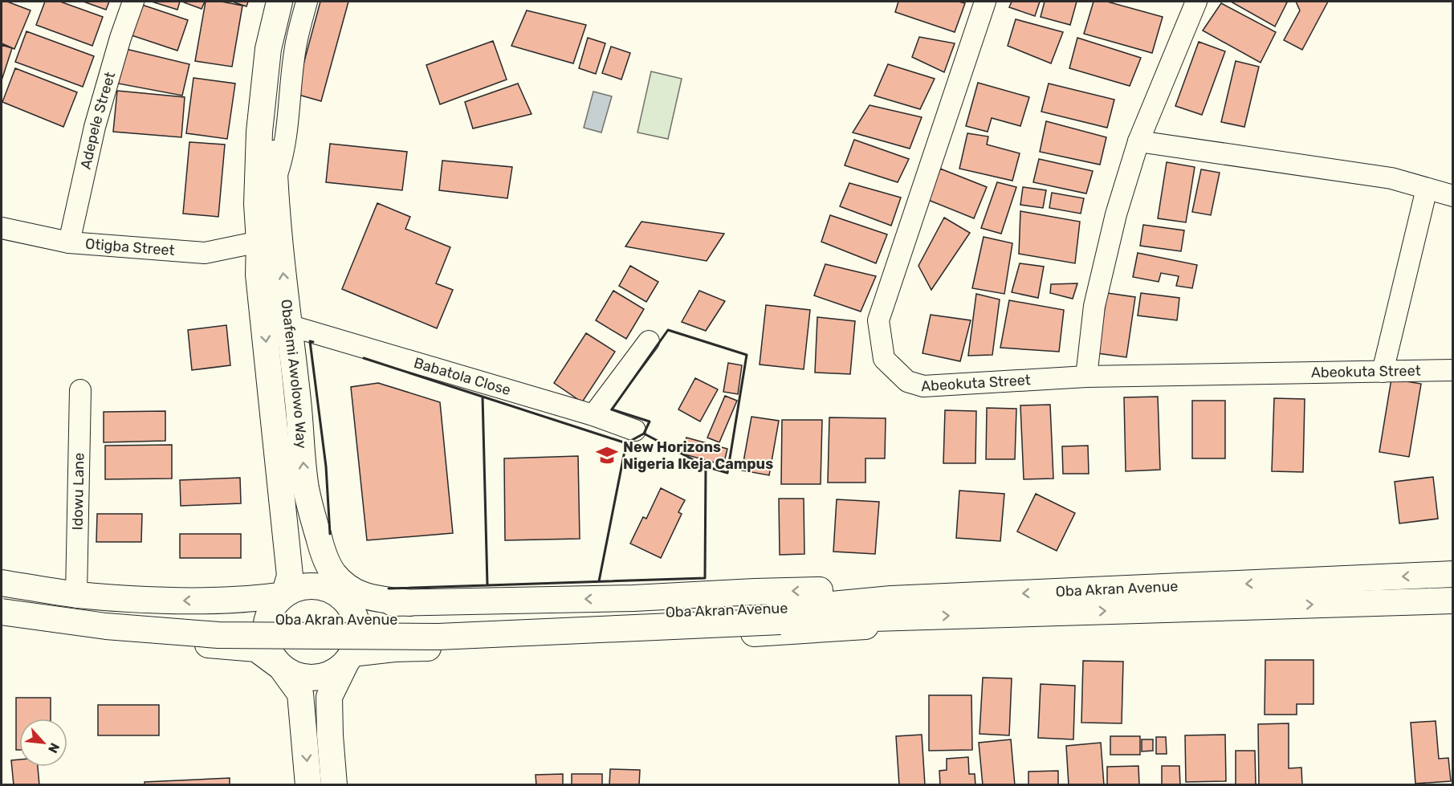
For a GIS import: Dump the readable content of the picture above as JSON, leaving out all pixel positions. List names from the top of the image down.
{
  "streets": {
    "main road": ["Obafemi Awolowo Way", "Oba Akran Avenue"],
    "street": [
      "Adepele Street",
      "Otigba Street",
      "Abeokuta Street",
      "Babatola Close",
      "Idowu Lane"
    ]
  },
  "crossings": [
    ["Adepele Street", "Otigba Street"],
    ["Otigba Street", "Obafemi Awolowo Way"],
    ["Obafemi Awolowo Way", "Babatola Close"]
  ],
  "places": {
    "school or university": ["New Horizons Nigeria Ikeja Campus"]
  },
  "north": "bottom right"
}
